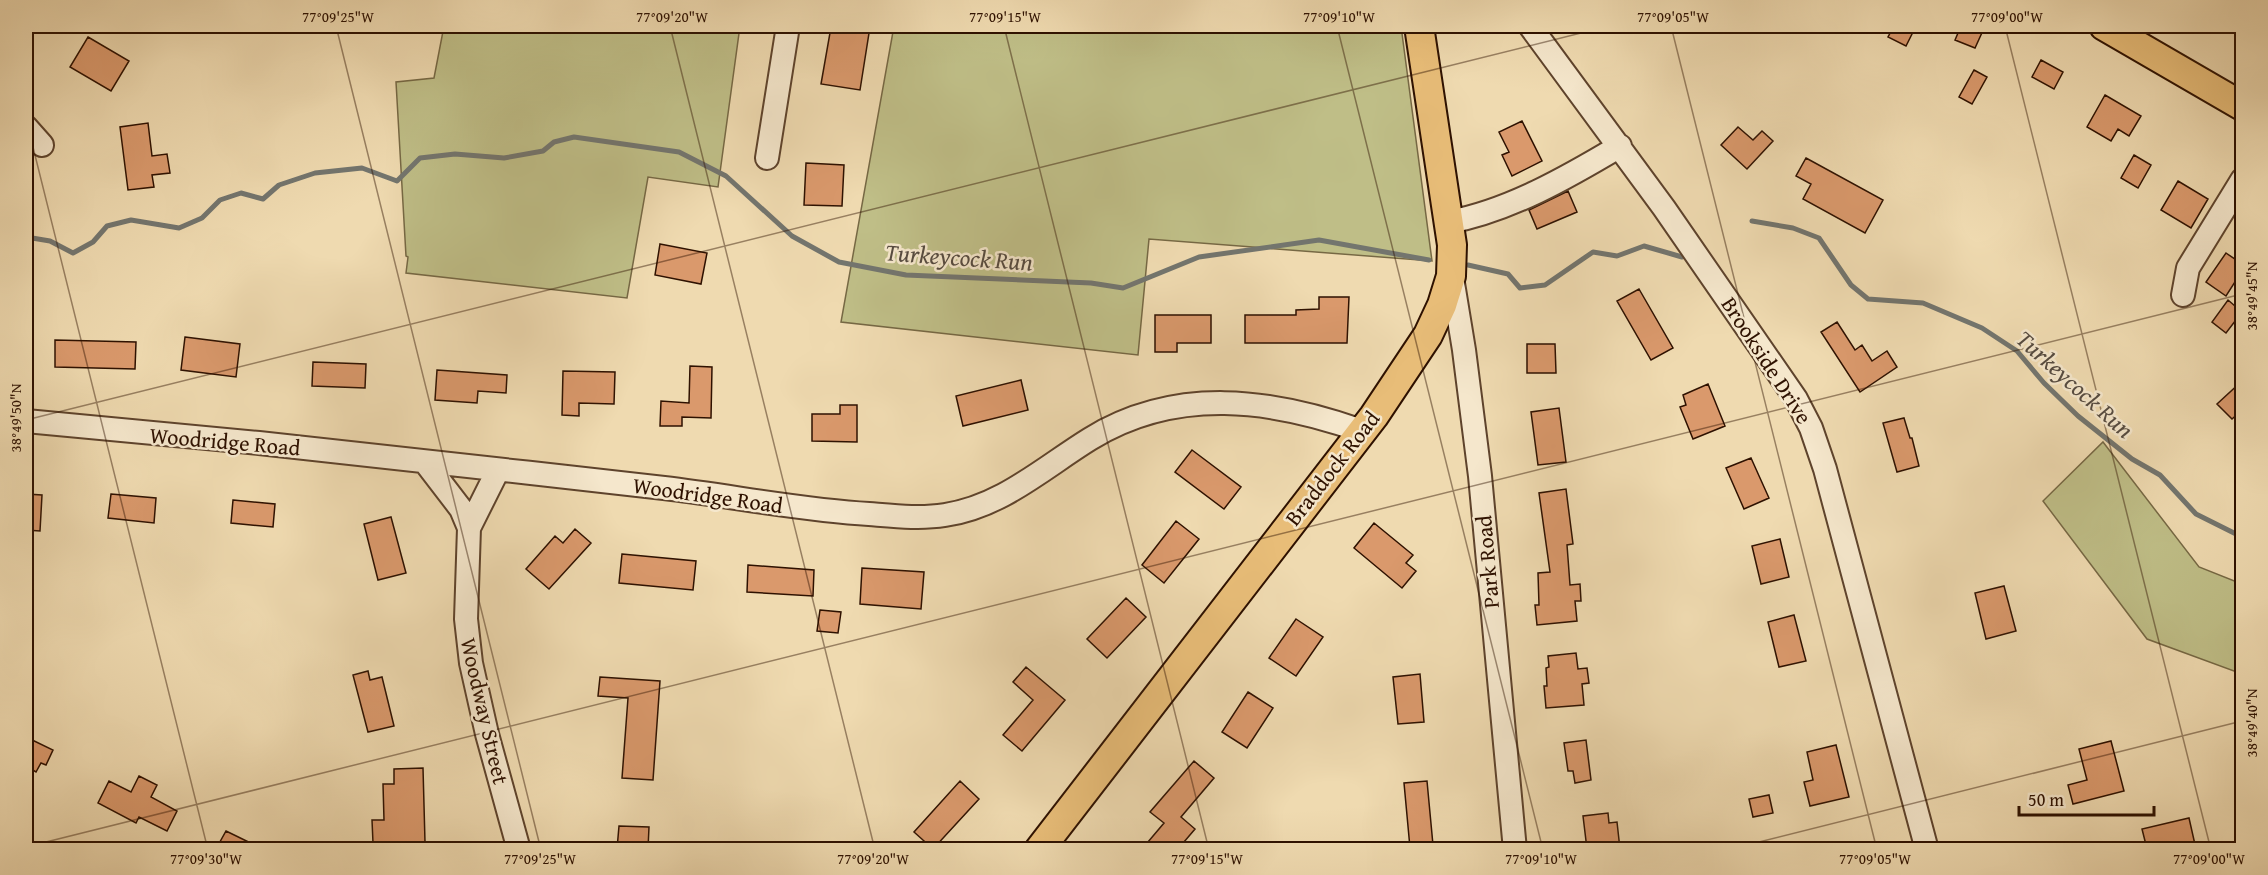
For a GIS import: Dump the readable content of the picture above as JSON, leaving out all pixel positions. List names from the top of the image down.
{
  "streets": {
    "main road": ["Braddock Road"],
    "street": [
      "Brookside Drive",
      "Woodridge Road",
      "Park Road",
      "Woodway Street"
    ]
  },
  "crossings": [
    ["Woodridge Road", "Braddock Road"],
    ["Woodridge Road", "Woodway Street"],
    ["Braddock Road", "Park Road"]
  ],
  "water": ["Turkeycock Run"],
  "scale_bar": "50 m",
  "coordinates": [
    "77°09'25\"W",
    "77°09'20\"W",
    "77°09'15\"W",
    "77°09'10\"W",
    "77°09'05\"W",
    "77°09'00\"W",
    "38°49'45\"N",
    "38°49'50\"N",
    "38°49'40\"N",
    "77°09'30\"W"
  ]
}
